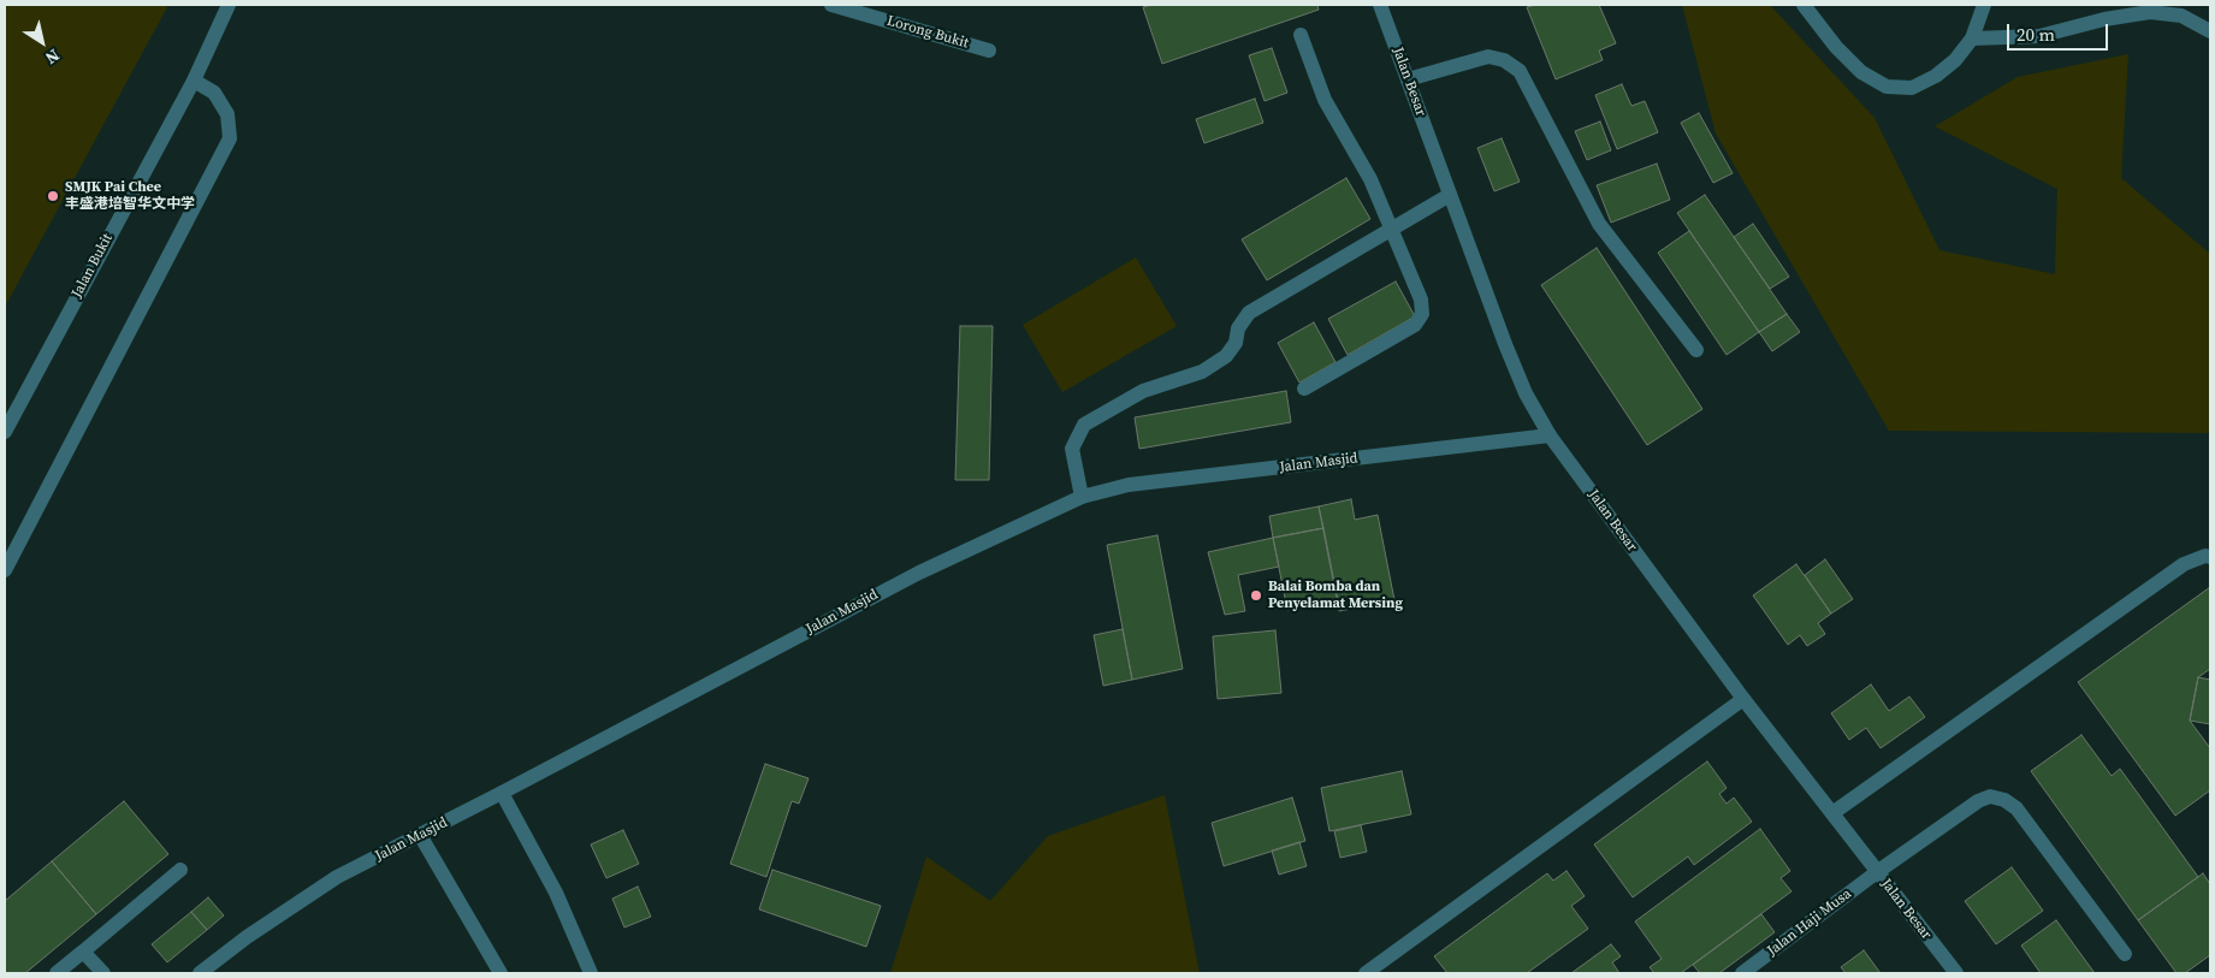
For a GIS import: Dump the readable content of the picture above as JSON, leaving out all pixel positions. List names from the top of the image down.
{
  "streets": {
    "street": [
      "Lorong Bukit",
      "Jalan Besar",
      "Jalan Bukit",
      "Jalan Masjid",
      "Jalan Haji Musa"
    ]
  },
  "crossings": [
    ["Jalan Besar", "Jalan Masjid"],
    ["Jalan Besar", "Jalan Haji Musa"]
  ],
  "places": ["SMJK Pai Chee 丰盛港培智华文中学", "Balai Bomba dan Penyelamat Mersing"],
  "scale_bar": "20 m",
  "north": "bottom right"
}
